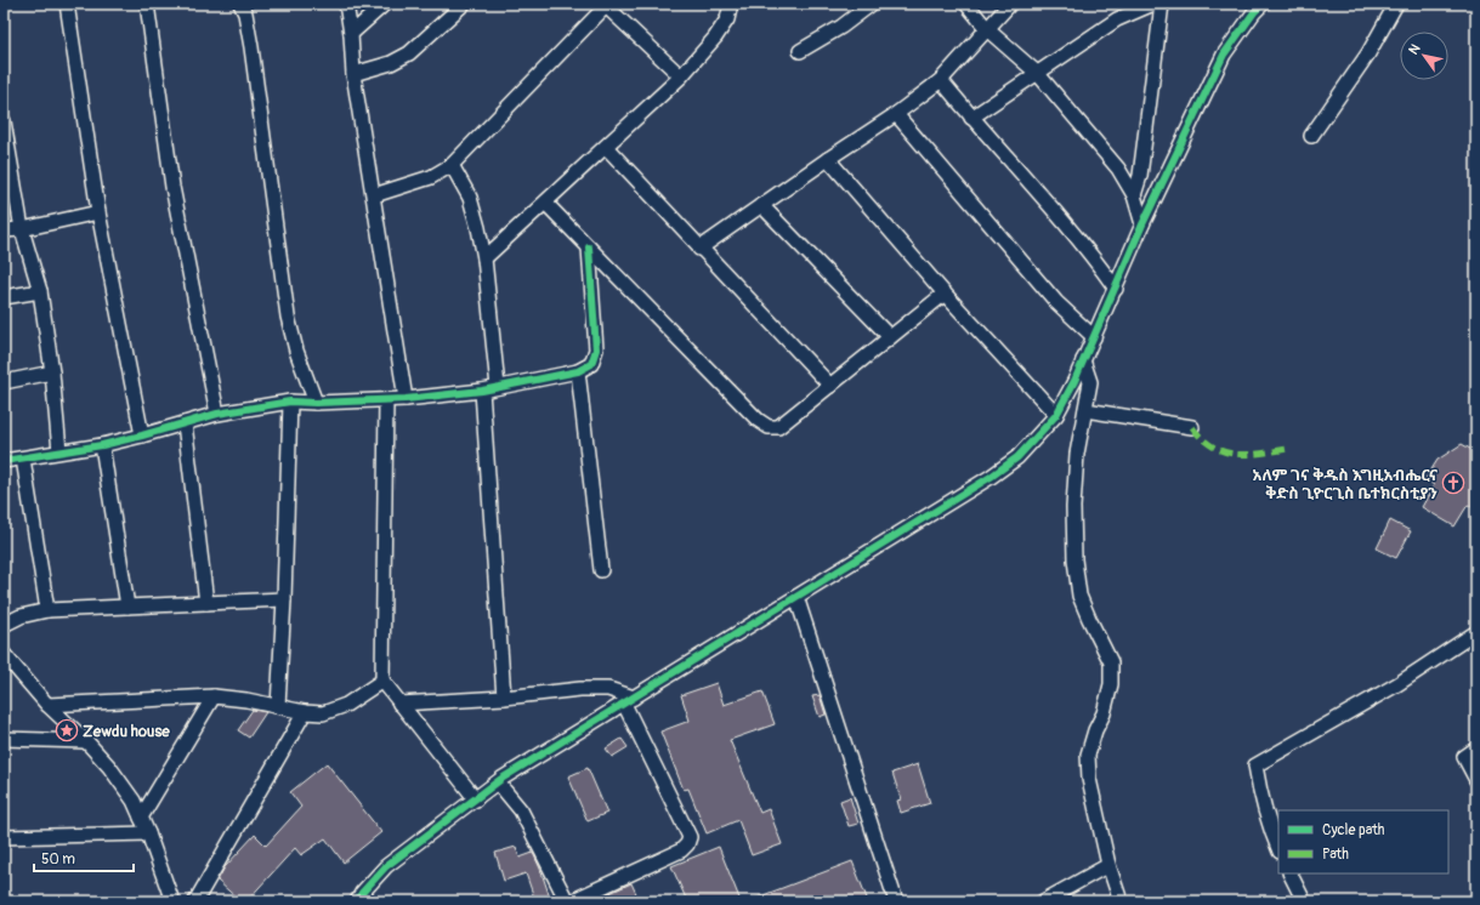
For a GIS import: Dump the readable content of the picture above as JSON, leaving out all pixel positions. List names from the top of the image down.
{
  "places": {
    "church": ["አለም ገና ቅዱስ እግዚአብሔርና ቅድስ ጊዮርጊስ ቤተክርስቲያን"],
    "place": ["Zewdu house"]
  },
  "legend": ["Cycle path", "Path"],
  "scale_bar": "50 m",
  "north": "top left"
}
